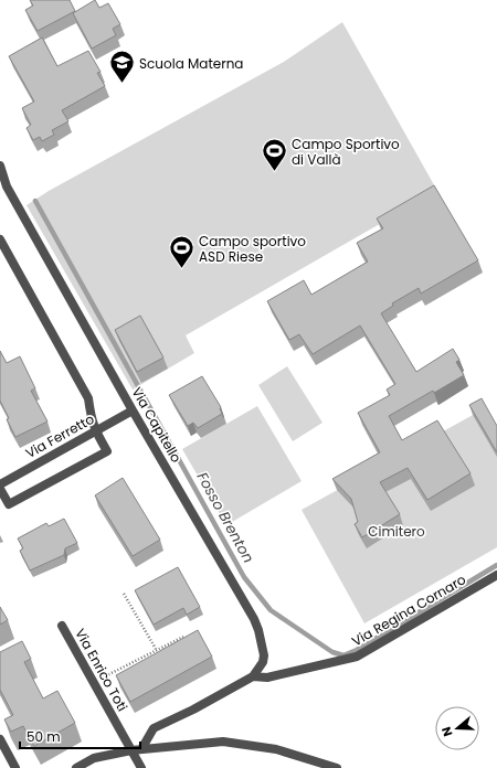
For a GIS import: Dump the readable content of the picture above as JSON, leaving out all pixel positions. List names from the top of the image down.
{
  "streets": {
    "street": [
      "Via Capitello",
      "Via Ferretto",
      "Via Regina Cornaro",
      "Via Enrico Toti"
    ]
  },
  "crossings": [
    ["Via Capitello", "Via Ferretto"],
    ["Via Capitello", "Via Regina Cornaro"]
  ],
  "water": ["Fosso Brenton"],
  "parks": ["Cimitero"],
  "places": {
    "school or university": ["Scuola Materna"],
    "sports": ["Campo Sportivo di Vallà", "Campo sportivo ASD Riese"]
  },
  "scale_bar": "50 m",
  "north": "left"
}
